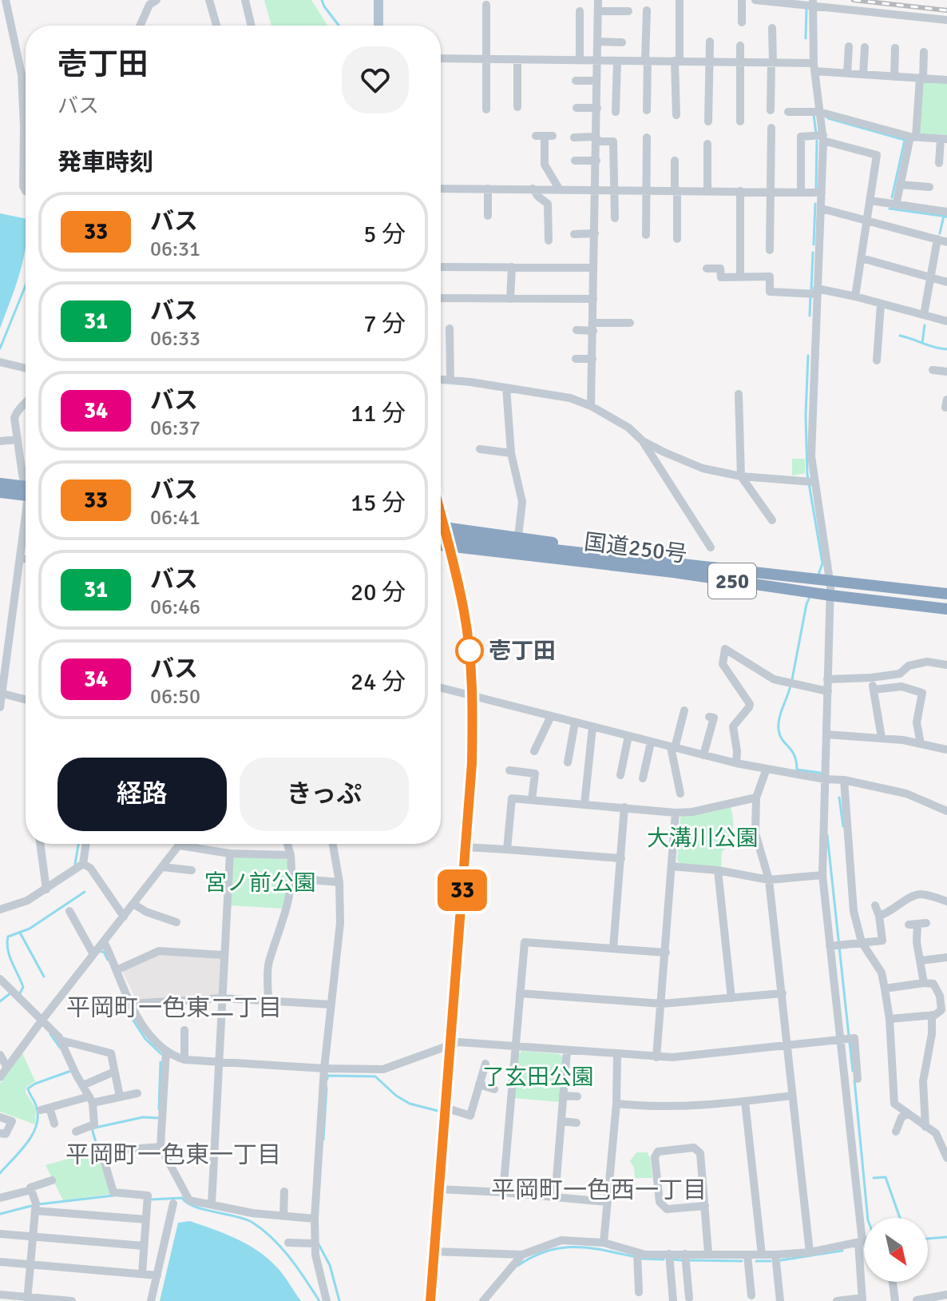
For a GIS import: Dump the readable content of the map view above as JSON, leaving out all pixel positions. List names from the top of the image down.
{
  "streets": {
    "highway": ["国道250号", "250"]
  },
  "crossings": [
    ["国道250号", "250"]
  ],
  "districts": ["平岡町一色東二丁目", "平岡町一色東一丁目", "平岡町一色西一丁目"],
  "parks": ["大溝川公園", "宮ノ前公園", "了玄田公園"],
  "places": ["壱丁田"],
  "lines": ["bus line 33"],
  "north": "bottom right",
  "page": {
    "on_map": "33",
    "heading": [
      ["壱丁田", "バス"],
      "発車時刻"
    ],
    "list": [
      {
        "mark": "33",
        "name": "バス",
        "note": "06:31",
        "value": "5 分"
      },
      {
        "mark": "31",
        "name": "バス",
        "note": "06:33",
        "value": "7 分"
      },
      {
        "mark": "34",
        "name": "バス",
        "note": "06:37",
        "value": "11 分"
      },
      {
        "mark": "33",
        "name": "バス",
        "note": "06:41",
        "value": "15 分"
      },
      {
        "mark": "31",
        "name": "バス",
        "note": "06:46",
        "value": "20 分"
      },
      {
        "mark": "34",
        "name": "バス",
        "note": "06:50",
        "value": "24 分"
      }
    ],
    "buttons": ["経路", "きっぷ"]
  }
}
